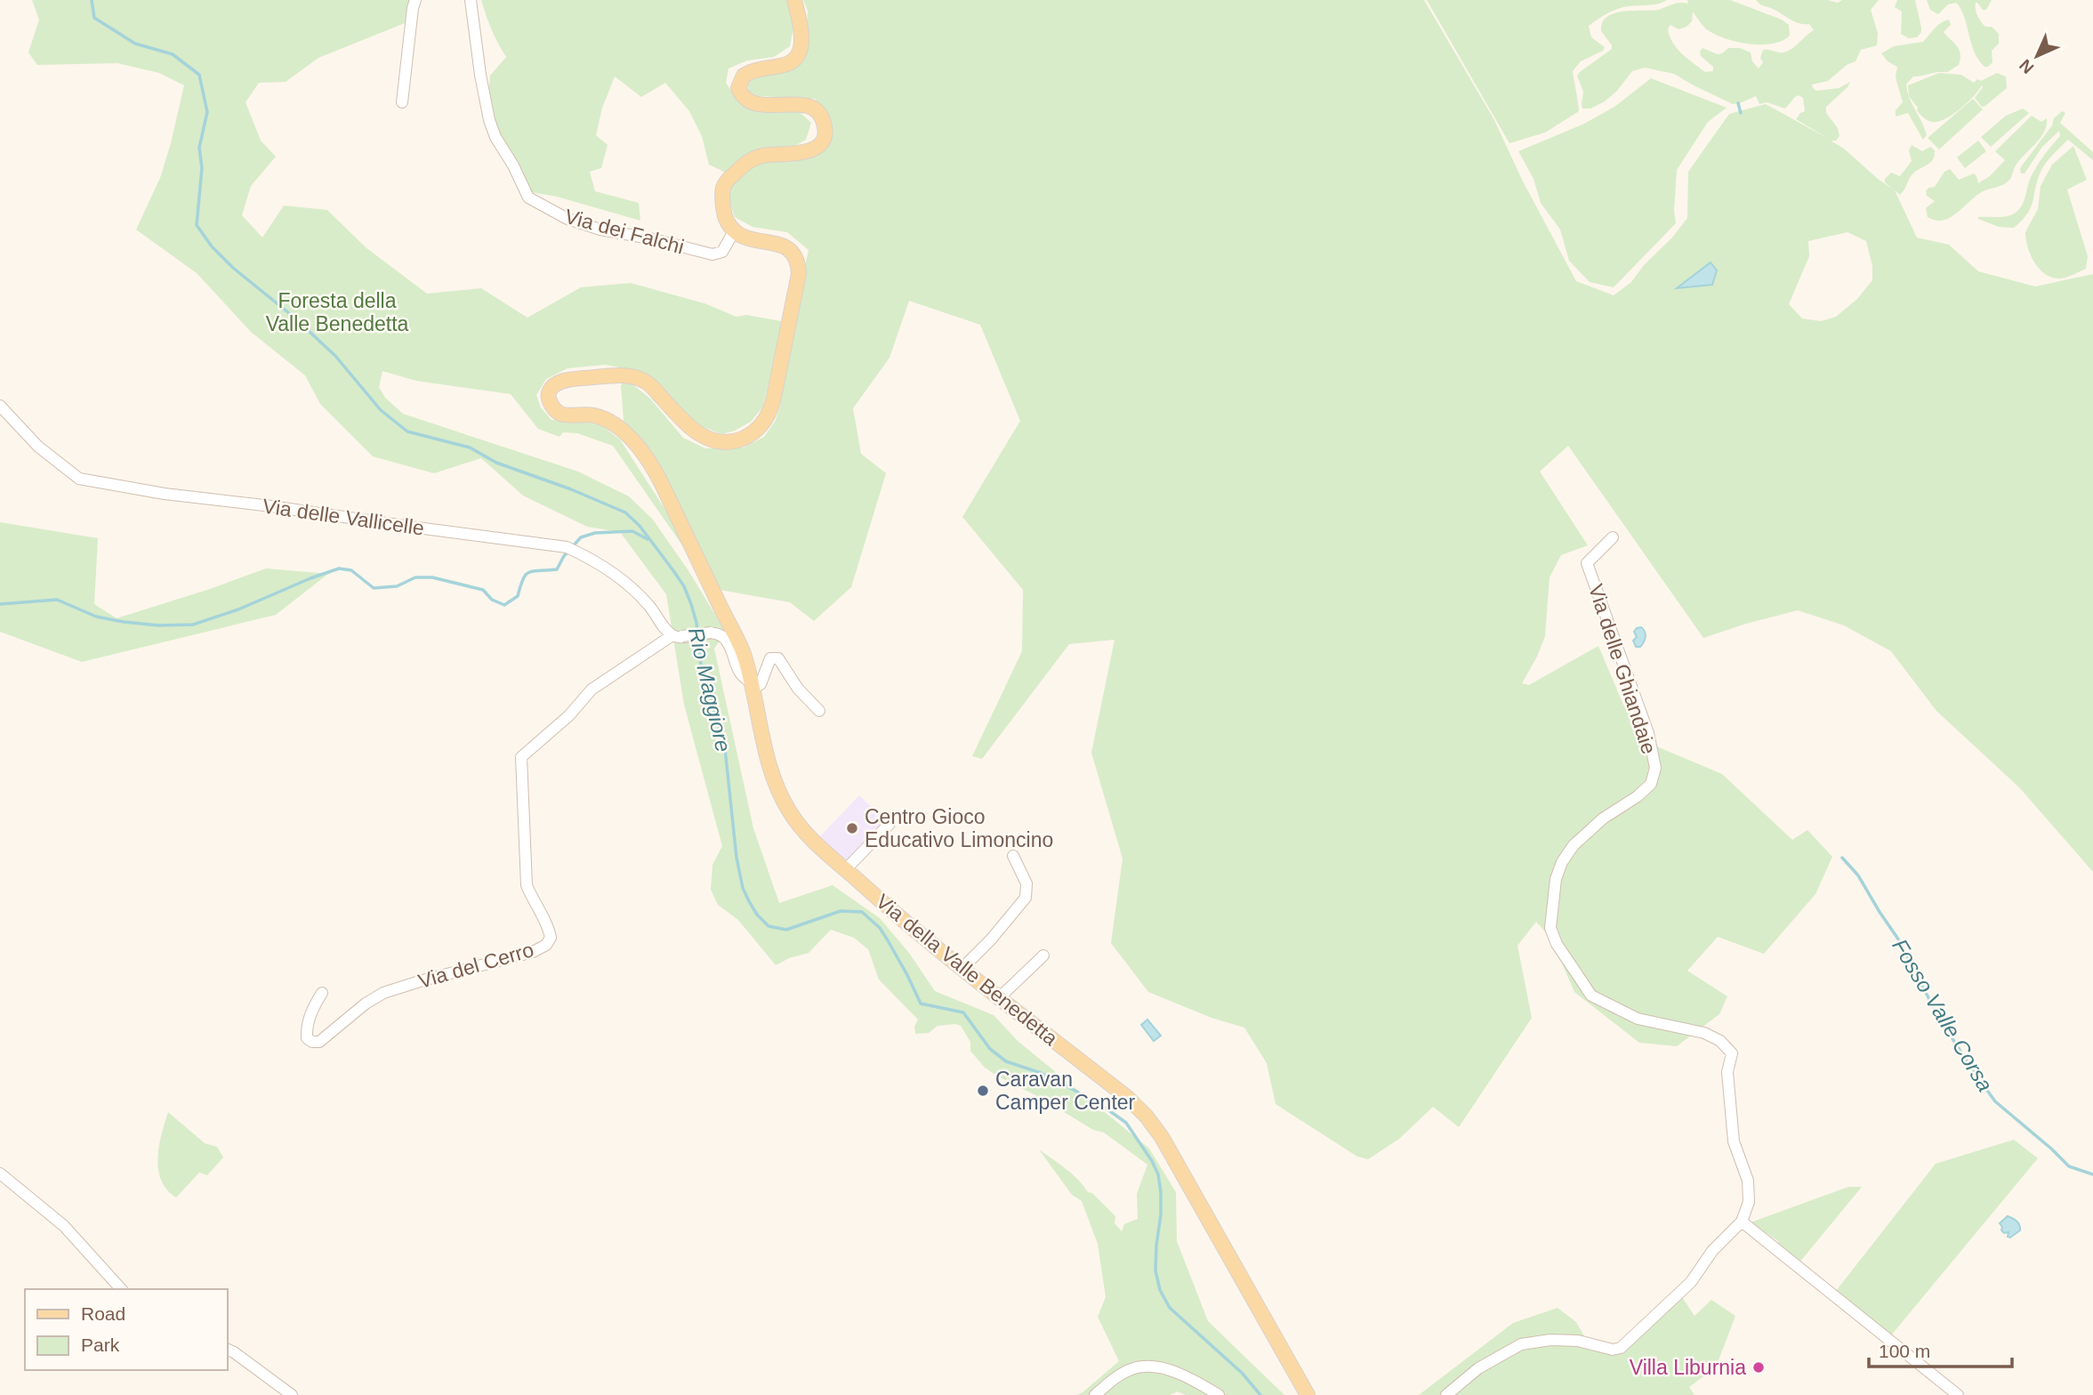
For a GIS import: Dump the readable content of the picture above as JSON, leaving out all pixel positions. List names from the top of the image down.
{
  "streets": {
    "main road": ["Via della Valle Benedetta"],
    "street": [
      "Via dei Falchi",
      "Via delle Vallicelle",
      "Via delle Ghiandaie",
      "Via del Cerro"
    ]
  },
  "crossings": [
    ["Via dei Falchi", "Via della Valle Benedetta"],
    ["Via delle Vallicelle", "Via del Cerro"]
  ],
  "water": ["Rio Maggiore", "Fosso Valle Corsa"],
  "parks": ["Foresta della Valle Benedetta"],
  "places": ["Centro Gioco Educativo Limoncino", "Caravan Camper Center", "Villa Liburnia"],
  "legend": ["Road", "Park"],
  "scale_bar": "100 m",
  "north": "bottom left"
}
